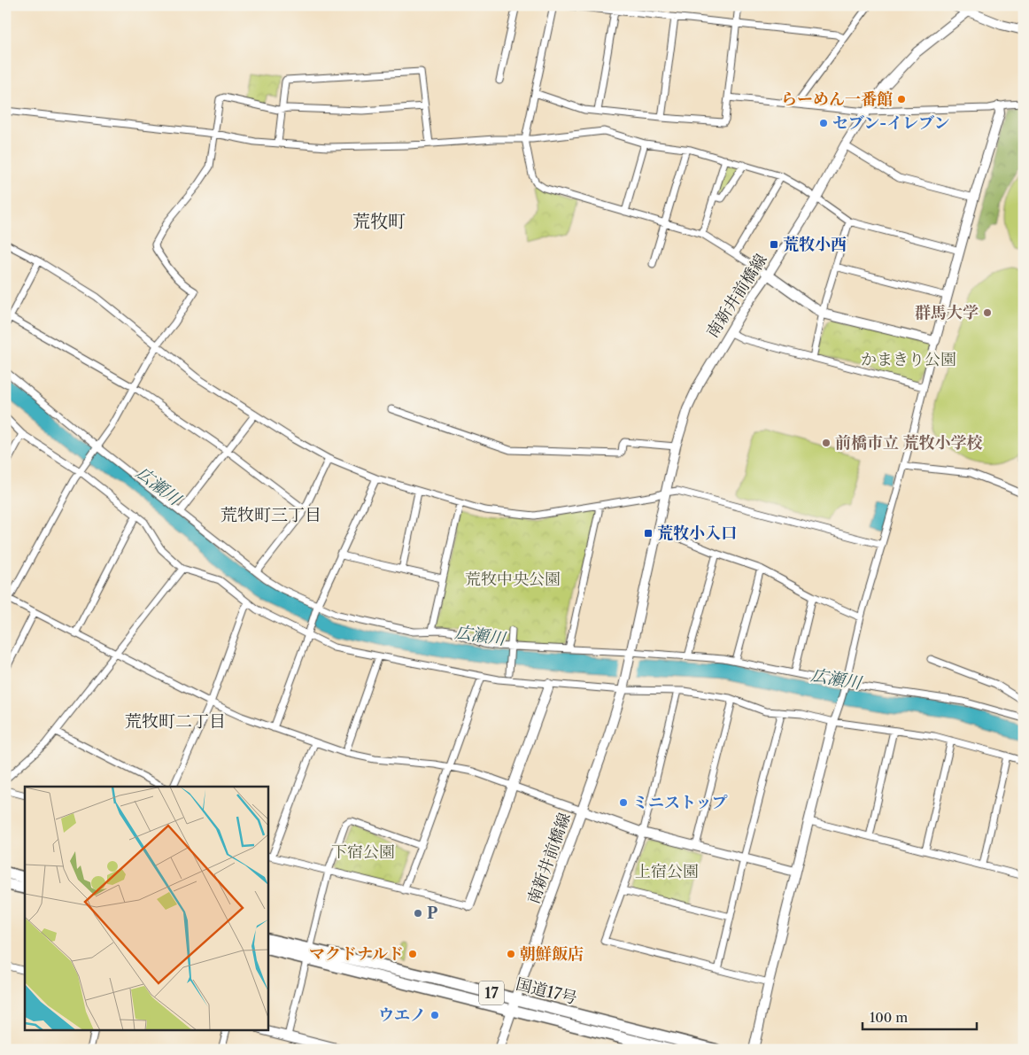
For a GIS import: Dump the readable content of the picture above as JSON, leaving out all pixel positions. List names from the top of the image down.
{
  "streets": {
    "highway": ["国道17号", "17"],
    "street": ["南新井前橋線"]
  },
  "crossings": [
    ["南新井前橋線", "国道17号"]
  ],
  "districts": ["荒牧町", "荒牧町三丁目", "荒牧町二丁目"],
  "water": ["広瀬川"],
  "parks": [
    "かまきり公園",
    "荒牧中央公園",
    "下宿公園",
    "上宿公園"
  ],
  "places": {
    "other": [
      "らーめん一番館",
      "セブン-イレブン",
      "群馬大学",
      "前橋市立 荒牧小学校",
      "ミニストップ",
      "P",
      "マクドナルド",
      "朝鮮飯店",
      "ウエノ"
    ],
    "transit": ["荒牧小西", "荒牧小入口"]
  },
  "scale_bar": "100 m"
}
